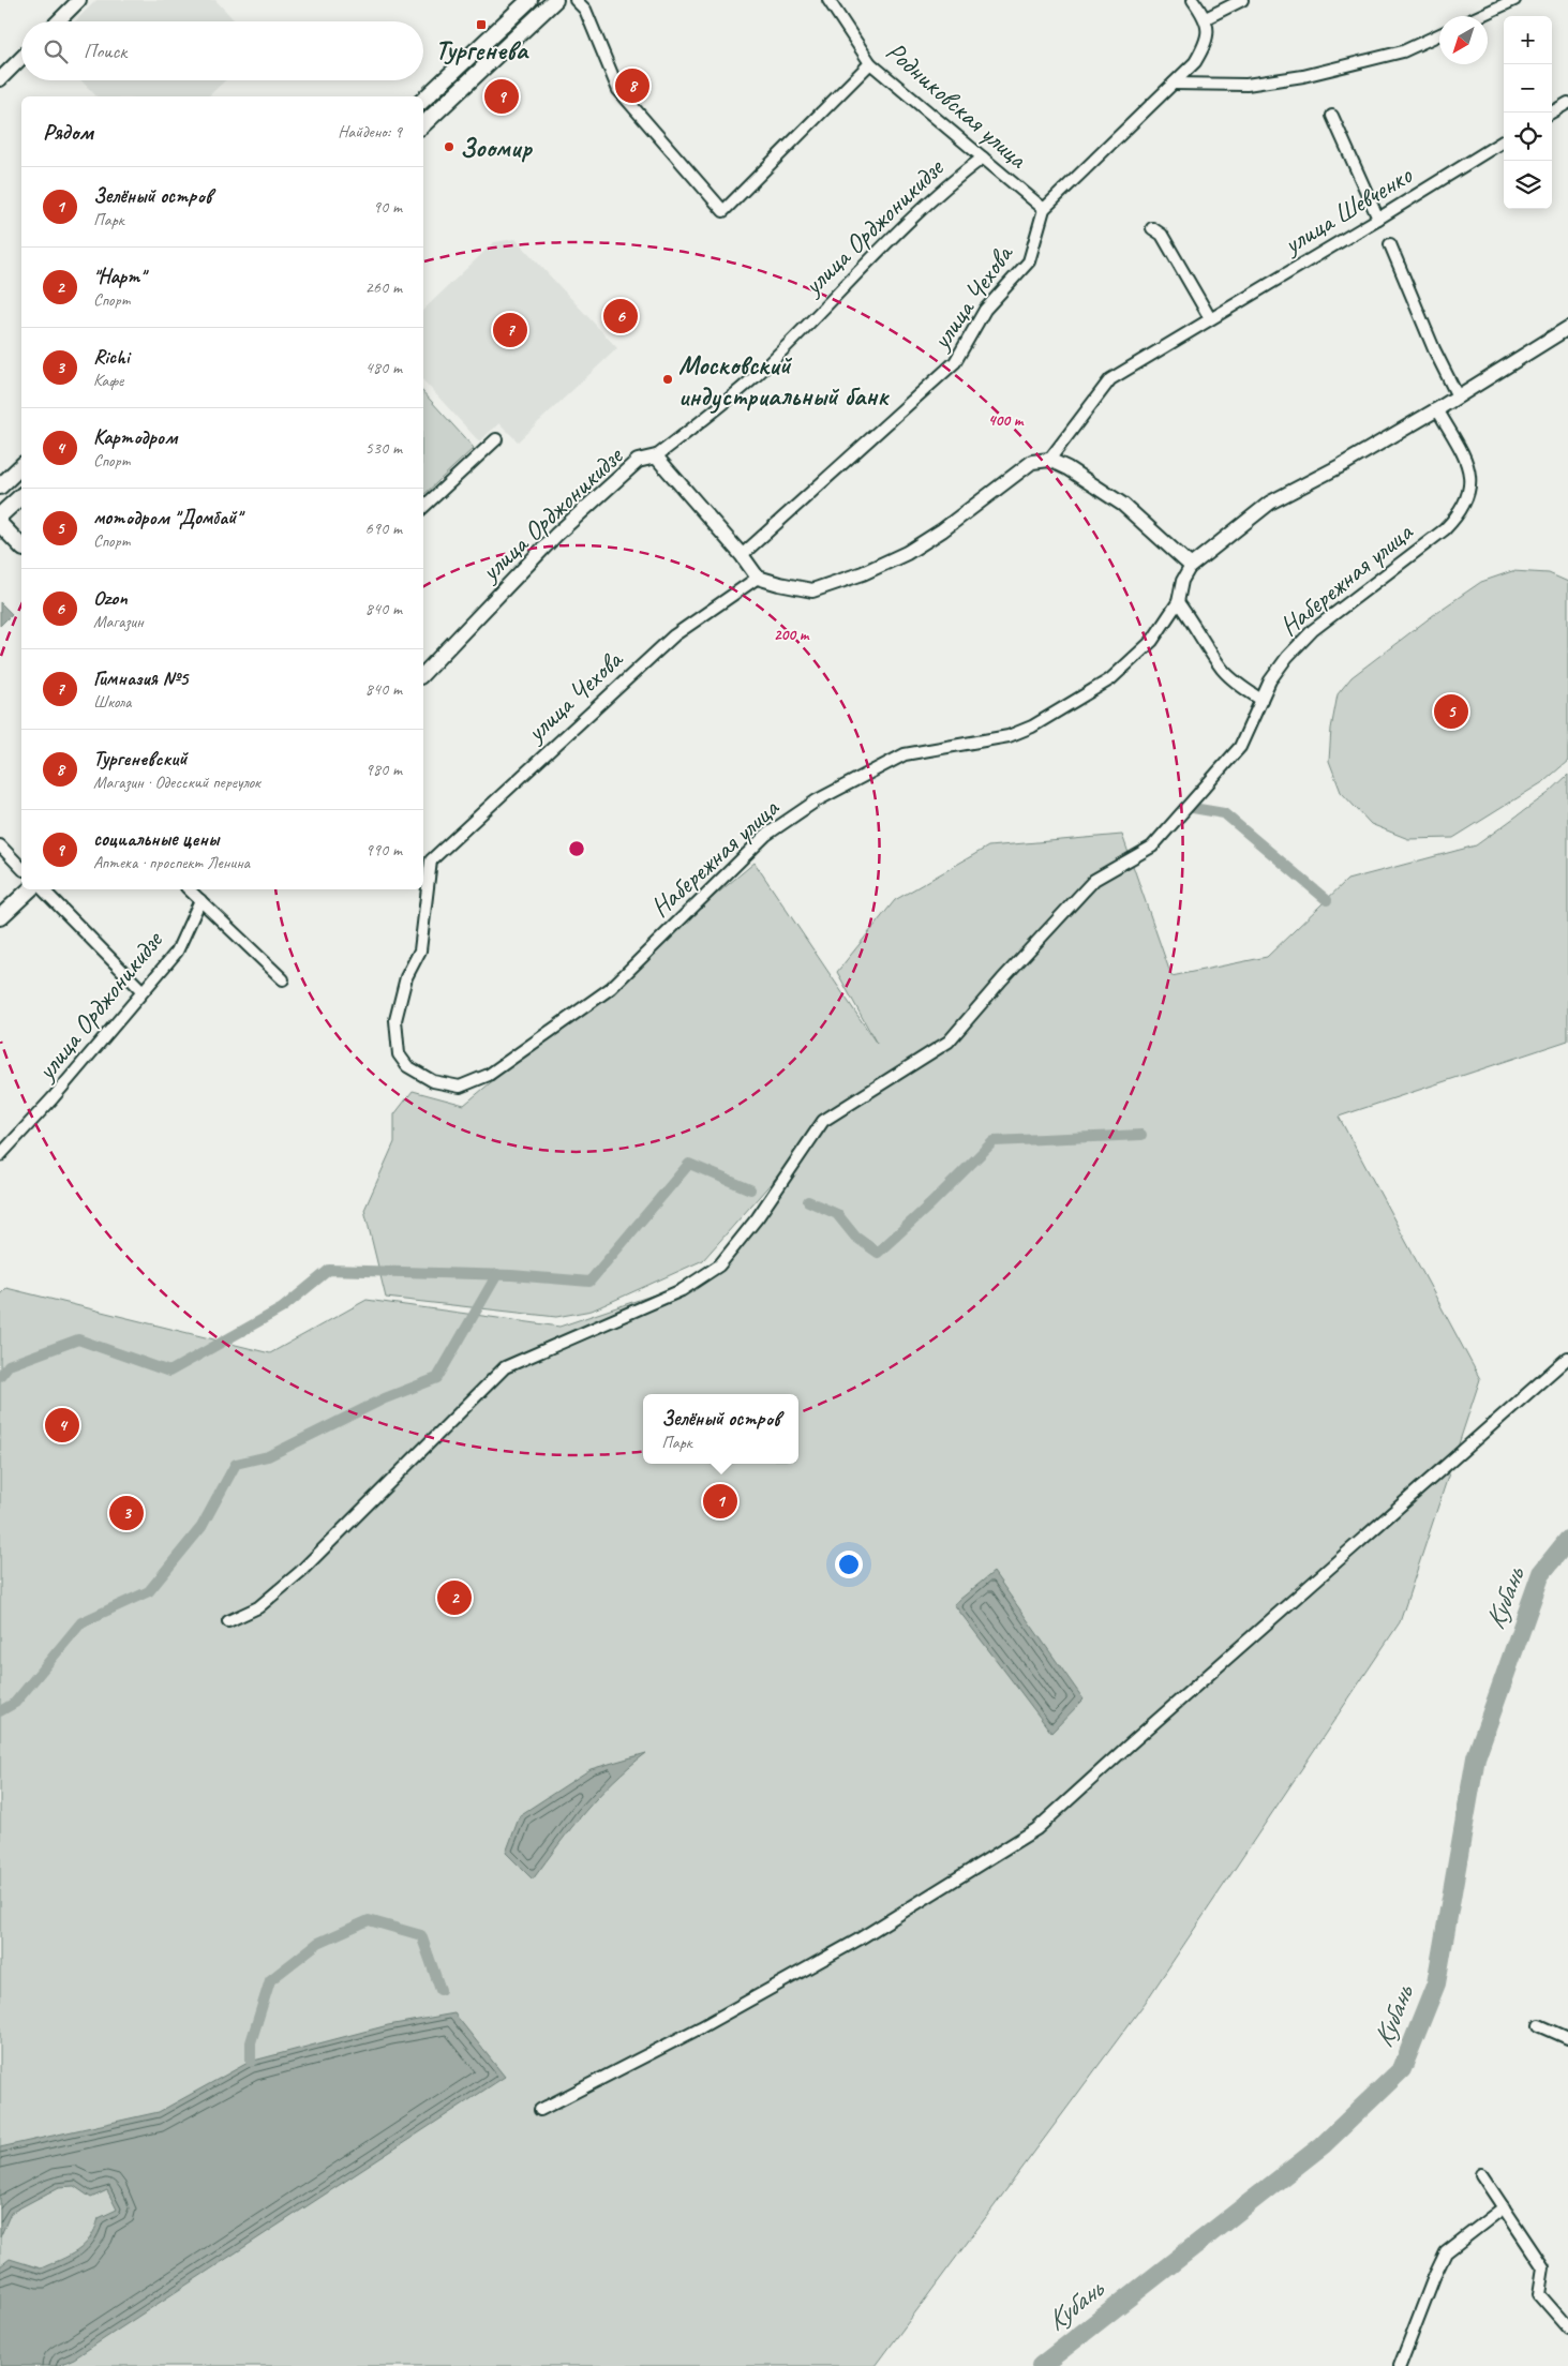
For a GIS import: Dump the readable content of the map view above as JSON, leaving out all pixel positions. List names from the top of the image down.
{
  "streets": {
    "street": [
      "Родниковская улица",
      "улица Шевченко",
      "улица Орджоникидзе",
      "улица Чехова",
      "Набережная улица"
    ]
  },
  "crossings": [
    ["Родниковская улица", "улица Орджоникидзе"],
    ["Родниковская улица", "улица Чехова"],
    ["улица Чехова", "Набережная улица"]
  ],
  "water": ["Кубань"],
  "places": {
    "transit": ["Тургенева"],
    "other": ["Зоомир", "Московский индустриальный банк"]
  },
  "north": "bottom left",
  "page": {
    "map_buttons": ["+", "−"],
    "search": "Поиск",
    "pins": [
      "8",
      "9",
      "6",
      "7",
      "5",
      "4",
      "1",
      "3",
      "2"
    ],
    "heading": ["Рядом", "Найдено: 9"],
    "list": [
      {
        "mark": "1",
        "name": "Зелёный остров",
        "note": "Парк",
        "value": "90 m"
      },
      {
        "mark": "2",
        "name": "\"Нарт\"",
        "note": "Спорт",
        "value": "260 m"
      },
      {
        "mark": "3",
        "name": "Richi",
        "note": "Кафе",
        "value": "480 m"
      },
      {
        "mark": "4",
        "name": "Картодром",
        "note": "Спорт",
        "value": "530 m"
      },
      {
        "mark": "5",
        "name": "мотодром \"Домбай\"",
        "note": "Спорт",
        "value": "690 m"
      },
      {
        "mark": "6",
        "name": "Ozon",
        "note": "Магазин",
        "value": "840 m"
      },
      {
        "mark": "7",
        "name": "Гимназия №5",
        "note": "Школа",
        "value": "840 m"
      },
      {
        "mark": "8",
        "name": "Тургеневский",
        "note": "Магазин · Одесский переулок",
        "value": "980 m"
      },
      {
        "mark": "9",
        "name": "социальные цены",
        "note": "Аптека · проспект Ленина",
        "value": "990 m"
      }
    ],
    "popup": ["Зелёный остров", "Парк"]
  },
  "rings": ["400 m", "200 m"]
}
